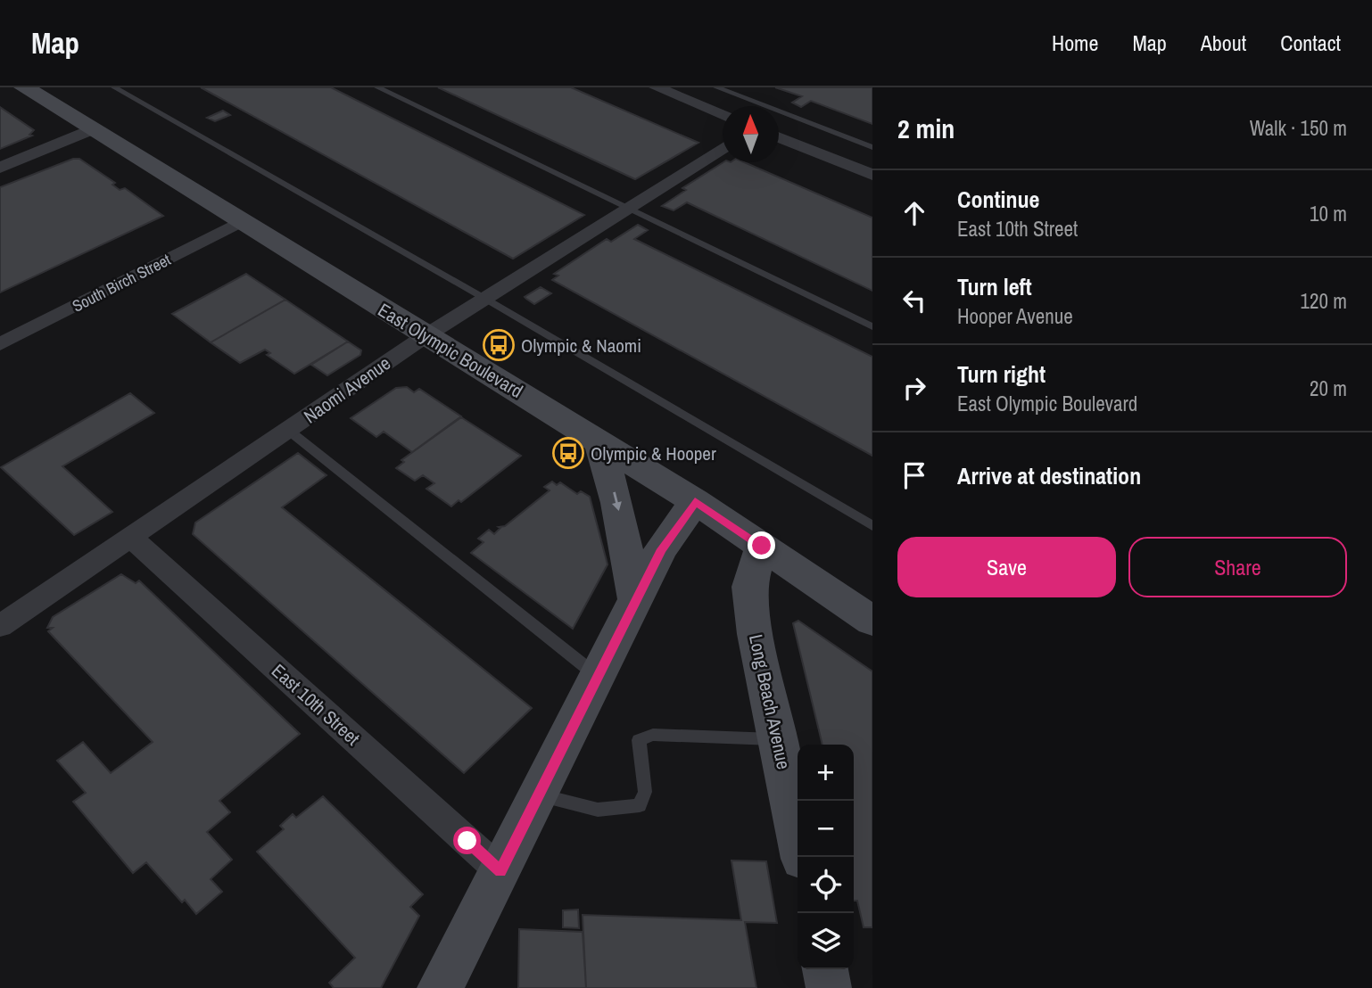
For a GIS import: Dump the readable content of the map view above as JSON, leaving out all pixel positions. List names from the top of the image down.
{
  "streets": {
    "main road": ["East Olympic Boulevard", "Long Beach Avenue"],
    "street": ["South Birch Street", "Naomi Avenue", "East 10th Street"]
  },
  "crossings": [
    ["South Birch Street", "East Olympic Boulevard"],
    ["East Olympic Boulevard", "Naomi Avenue"],
    ["East Olympic Boulevard", "Long Beach Avenue"],
    ["Naomi Avenue", "East 10th Street"]
  ],
  "places": {
    "bus stop": ["Olympic & Naomi", "Olympic & Hooper"]
  },
  "north": "top",
  "page": {
    "header": "Map",
    "nav": [
      "Home",
      "Map",
      "About",
      "Contact"
    ],
    "heading": ["2 min", "Walk · 150 m"],
    "list": [
      ["Continue", "East 10th Street", "10 m"],
      ["Turn left", "Hooper Avenue", "120 m"],
      ["Turn right", "East Olympic Boulevard", "20 m"],
      "Arrive at destination"
    ],
    "buttons": ["Save", "Share"],
    "map_buttons": ["+", "−"]
  }
}
